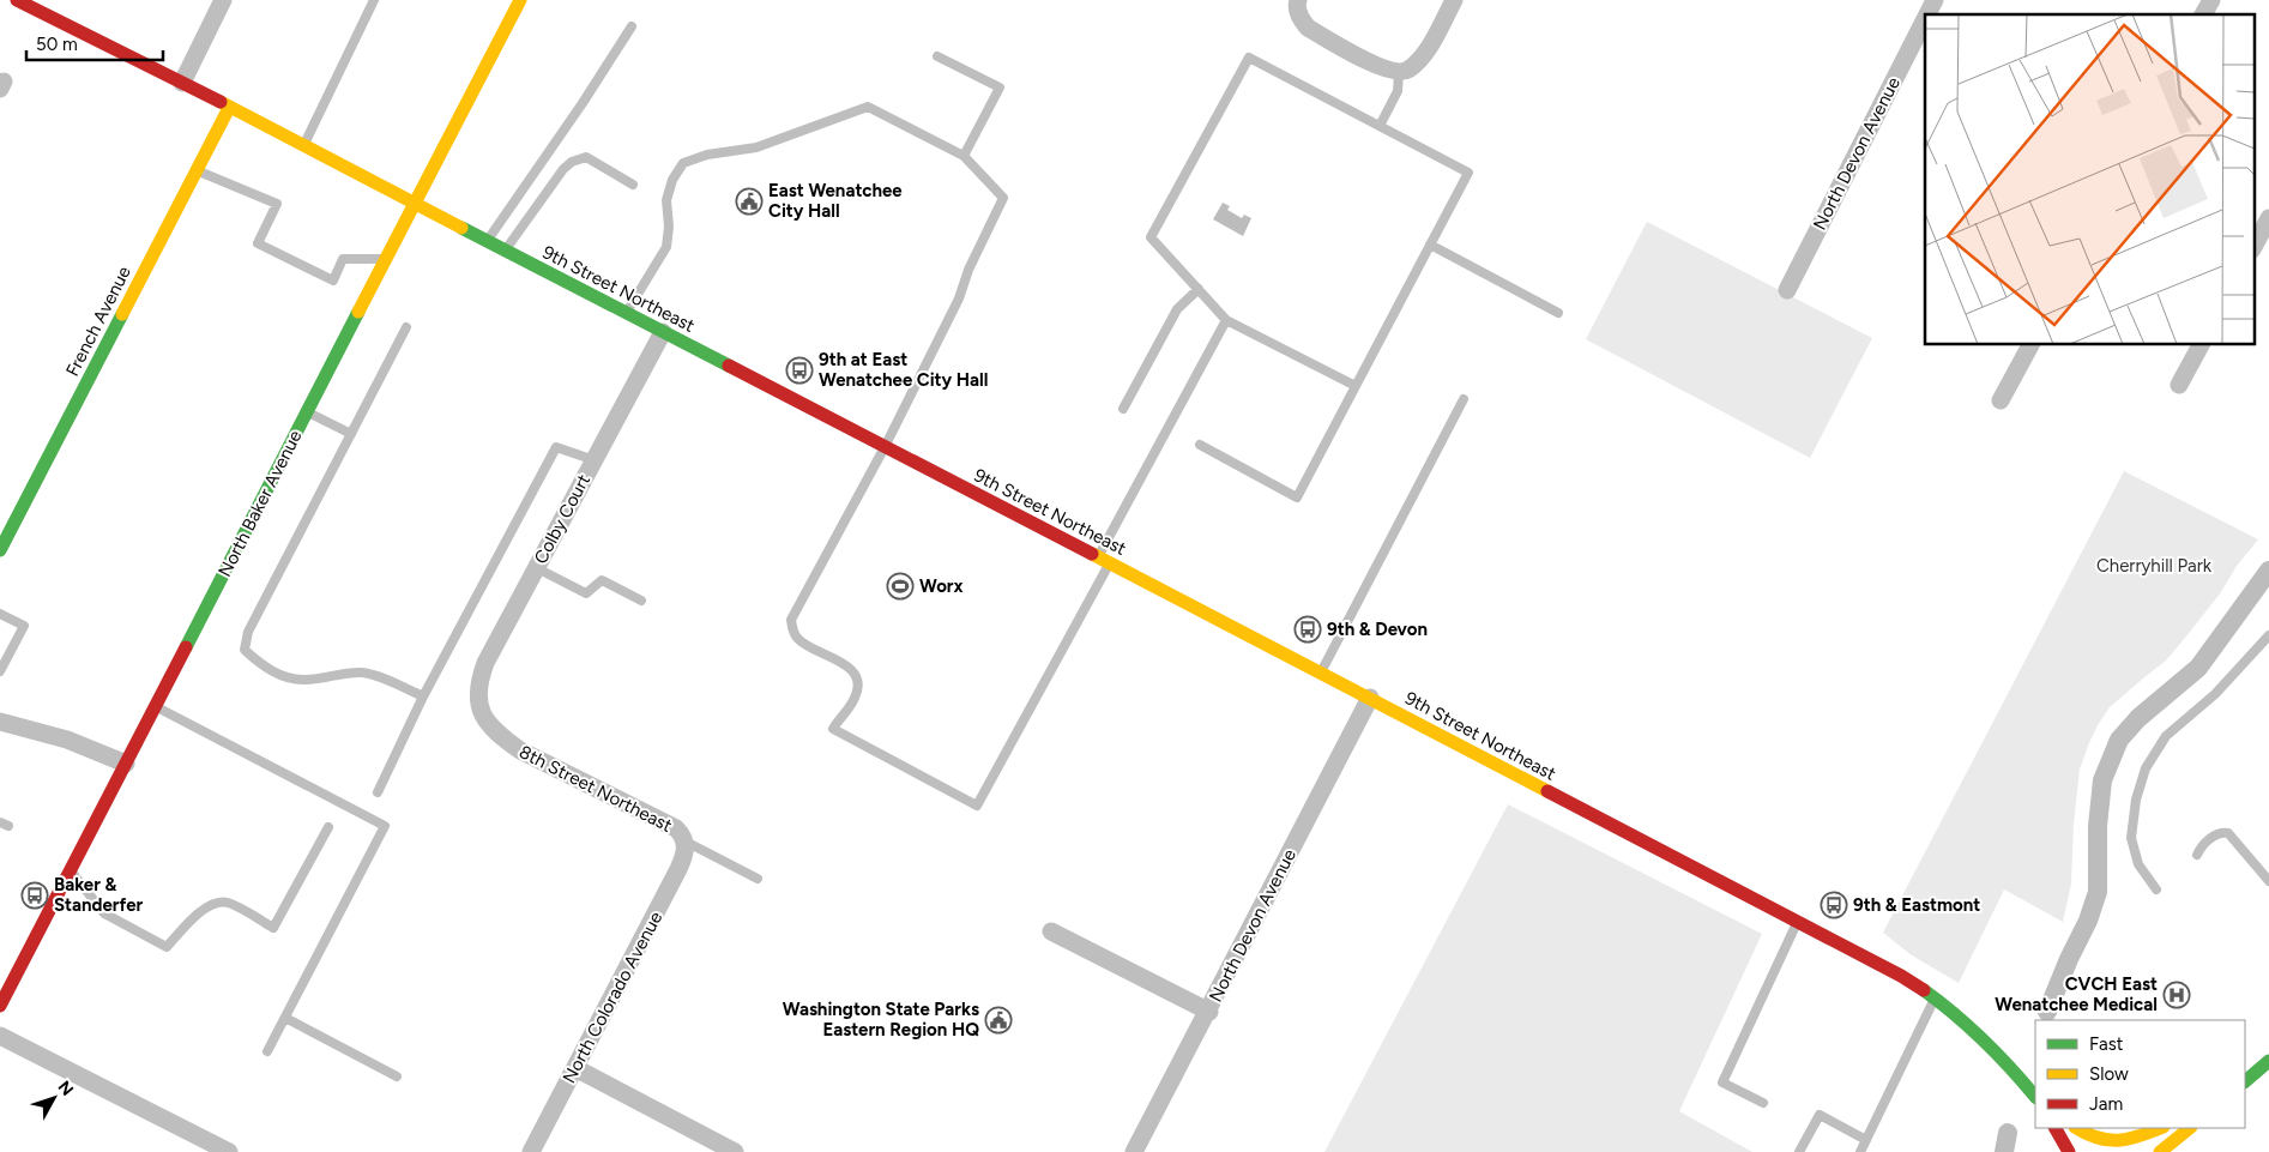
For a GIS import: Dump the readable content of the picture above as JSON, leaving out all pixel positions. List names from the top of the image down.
{
  "streets": {
    "main road": ["9th Street Northeast", "French Avenue", "North Baker Avenue"],
    "street": [
      "North Devon Avenue",
      "Colby Court",
      "8th Street Northeast",
      "North Colorado Avenue"
    ]
  },
  "crossings": [
    ["North Devon Avenue", "9th Street Northeast"],
    ["9th Street Northeast", "French Avenue"],
    ["9th Street Northeast", "North Baker Avenue"],
    ["9th Street Northeast", "Colby Court"],
    ["Colby Court", "8th Street Northeast"],
    ["8th Street Northeast", "North Colorado Avenue"]
  ],
  "parks": ["Cherryhill Park"],
  "places": {
    "public building": ["East Wenatchee City Hall", "Washington State Parks Eastern Region HQ"],
    "bus stop": [
      "9th at East Wenatchee City Hall",
      "9th & Devon",
      "Baker & Standerfer",
      "9th & Eastmont"
    ],
    "sports": ["Worx"],
    "hospital": ["CVCH East Wenatchee Medical"]
  },
  "legend": ["Fast", "Slow", "Jam"],
  "scale_bar": "50 m",
  "north": "top right"
}
